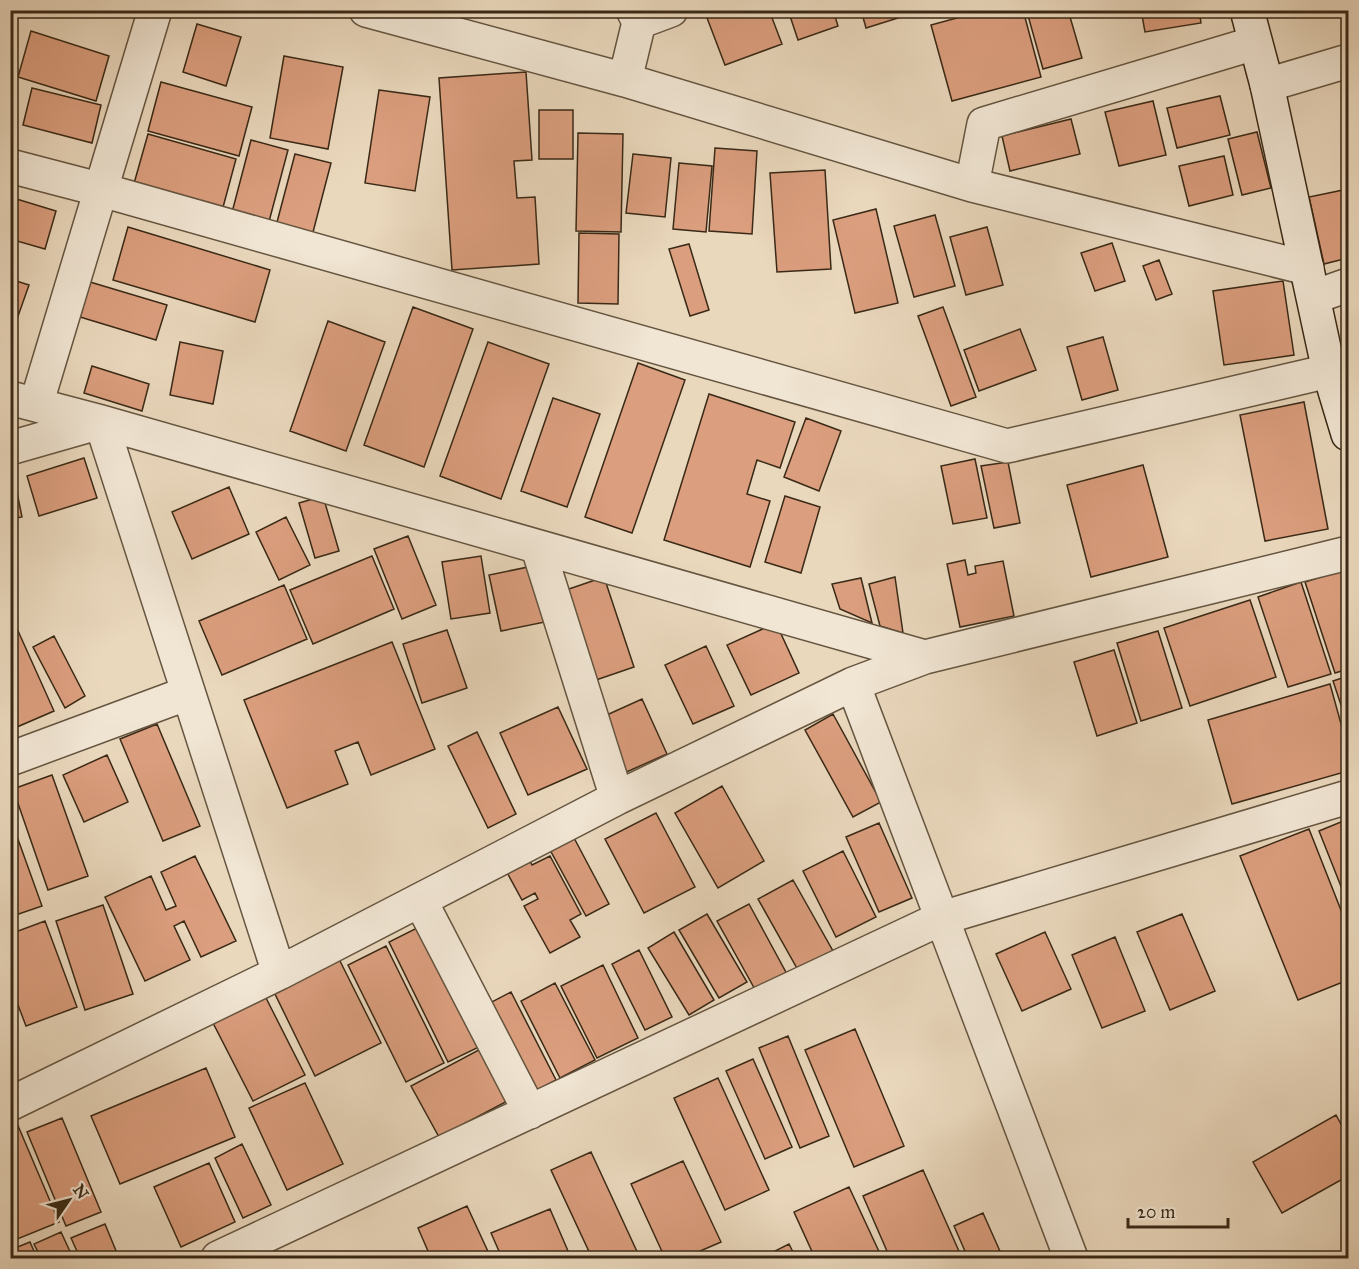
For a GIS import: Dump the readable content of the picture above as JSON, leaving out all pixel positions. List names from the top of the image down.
{
  "scale_bar": "20 m",
  "north": "top right"
}
